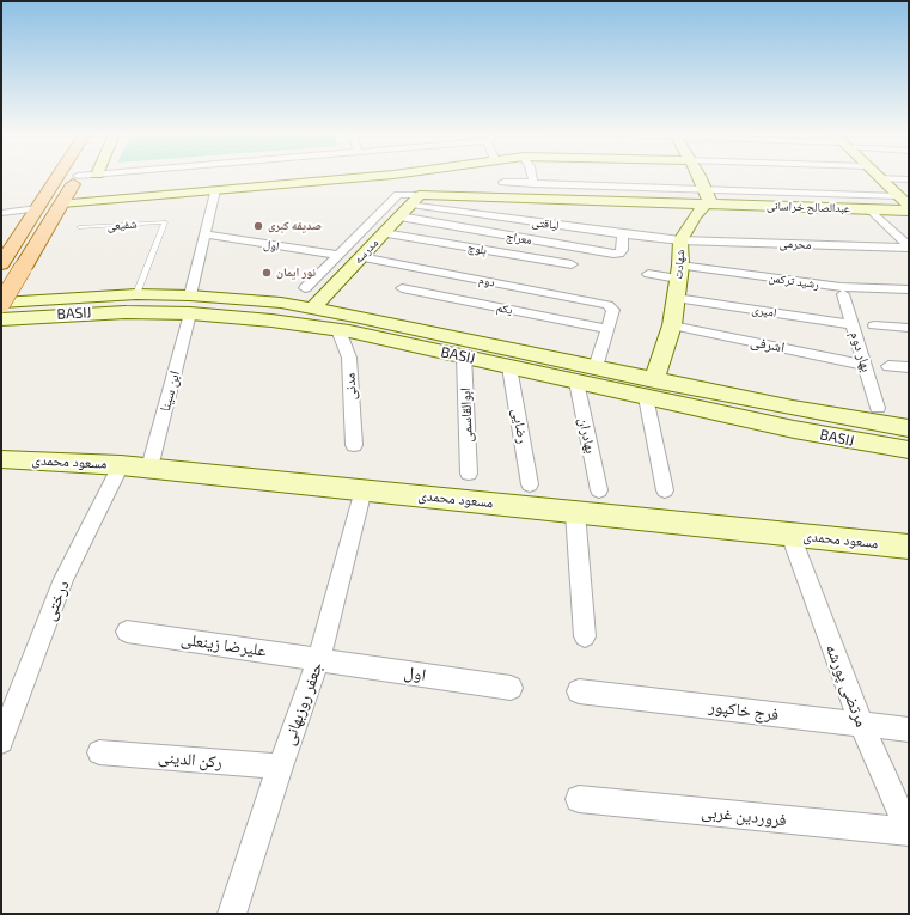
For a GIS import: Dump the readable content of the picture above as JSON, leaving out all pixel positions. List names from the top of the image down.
{
  "streets": {
    "street": [
      "عبدالصالح خراسانی",
      "لیاقتی",
      "معراج",
      "محرمی",
      "اول",
      "بلوچ",
      "مدرسه",
      "شهادت",
      "دوم",
      "رشید ترکمن",
      "یکم",
      "امیری",
      "BASIJ",
      "اشرفی",
      "بهار دوم",
      "مدنی",
      "ابن سینا",
      "ابوالقاسمی",
      "رضایی",
      "بهادران",
      "مسعود محمدی",
      "درختی",
      "علیرضا زینعلی",
      "مرتضی پورشه",
      "جعفر روزبهانی",
      "فرج خاکپور",
      "رکن الدینی",
      "فروردین غربی"
    ],
    "lane": ["شفیعی"]
  },
  "crossings": [
    ["عبدالصالح خراسانی", "لیاقتی"],
    ["عبدالصالح خراسانی", "مدرسه"],
    ["عبدالصالح خراسانی", "شهادت"],
    ["لیاقتی", "معراج"],
    ["لیاقتی", "محرمی"],
    ["لیاقتی", "اول"],
    ["لیاقتی", "مدرسه"],
    ["لیاقتی", "شهادت"],
    ["شفیعی", "BASIJ"],
    ["معراج", "مدرسه"],
    ["محرمی", "شهادت"],
    ["اول", "ابن سینا"],
    ["اول", "علیرضا زینعلی"],
    ["اول", "جعفر روزبهانی"],
    ["بلوچ", "مدرسه"],
    ["مدرسه", "دوم"],
    ["مدرسه", "BASIJ"],
    ["شهادت", "رشید ترکمن"],
    ["شهادت", "امیری"],
    ["شهادت", "BASIJ"],
    ["شهادت", "اشرفی"],
    ["دوم", "یکم"],
    ["امیری", "بهار دوم"],
    ["BASIJ", "مدنی"],
    ["BASIJ", "ابن سینا"],
    ["BASIJ", "ابوالقاسمی"],
    ["BASIJ", "رضایی"],
    ["BASIJ", "بهادران"],
    ["اشرفی", "بهار دوم"],
    ["ابن سینا", "مسعود محمدی"],
    ["مسعود محمدی", "درختی"],
    ["مسعود محمدی", "مرتضی پورشه"],
    ["مسعود محمدی", "جعفر روزبهانی"],
    ["علیرضا زینعلی", "جعفر روزبهانی"],
    ["مرتضی پورشه", "فرج خاکپور"],
    ["مرتضی پورشه", "فروردین غربی"],
    ["جعفر روزبهانی", "رکن الدینی"]
  ],
  "places": ["صدیقه کبری", "نور ایمان"]
}
